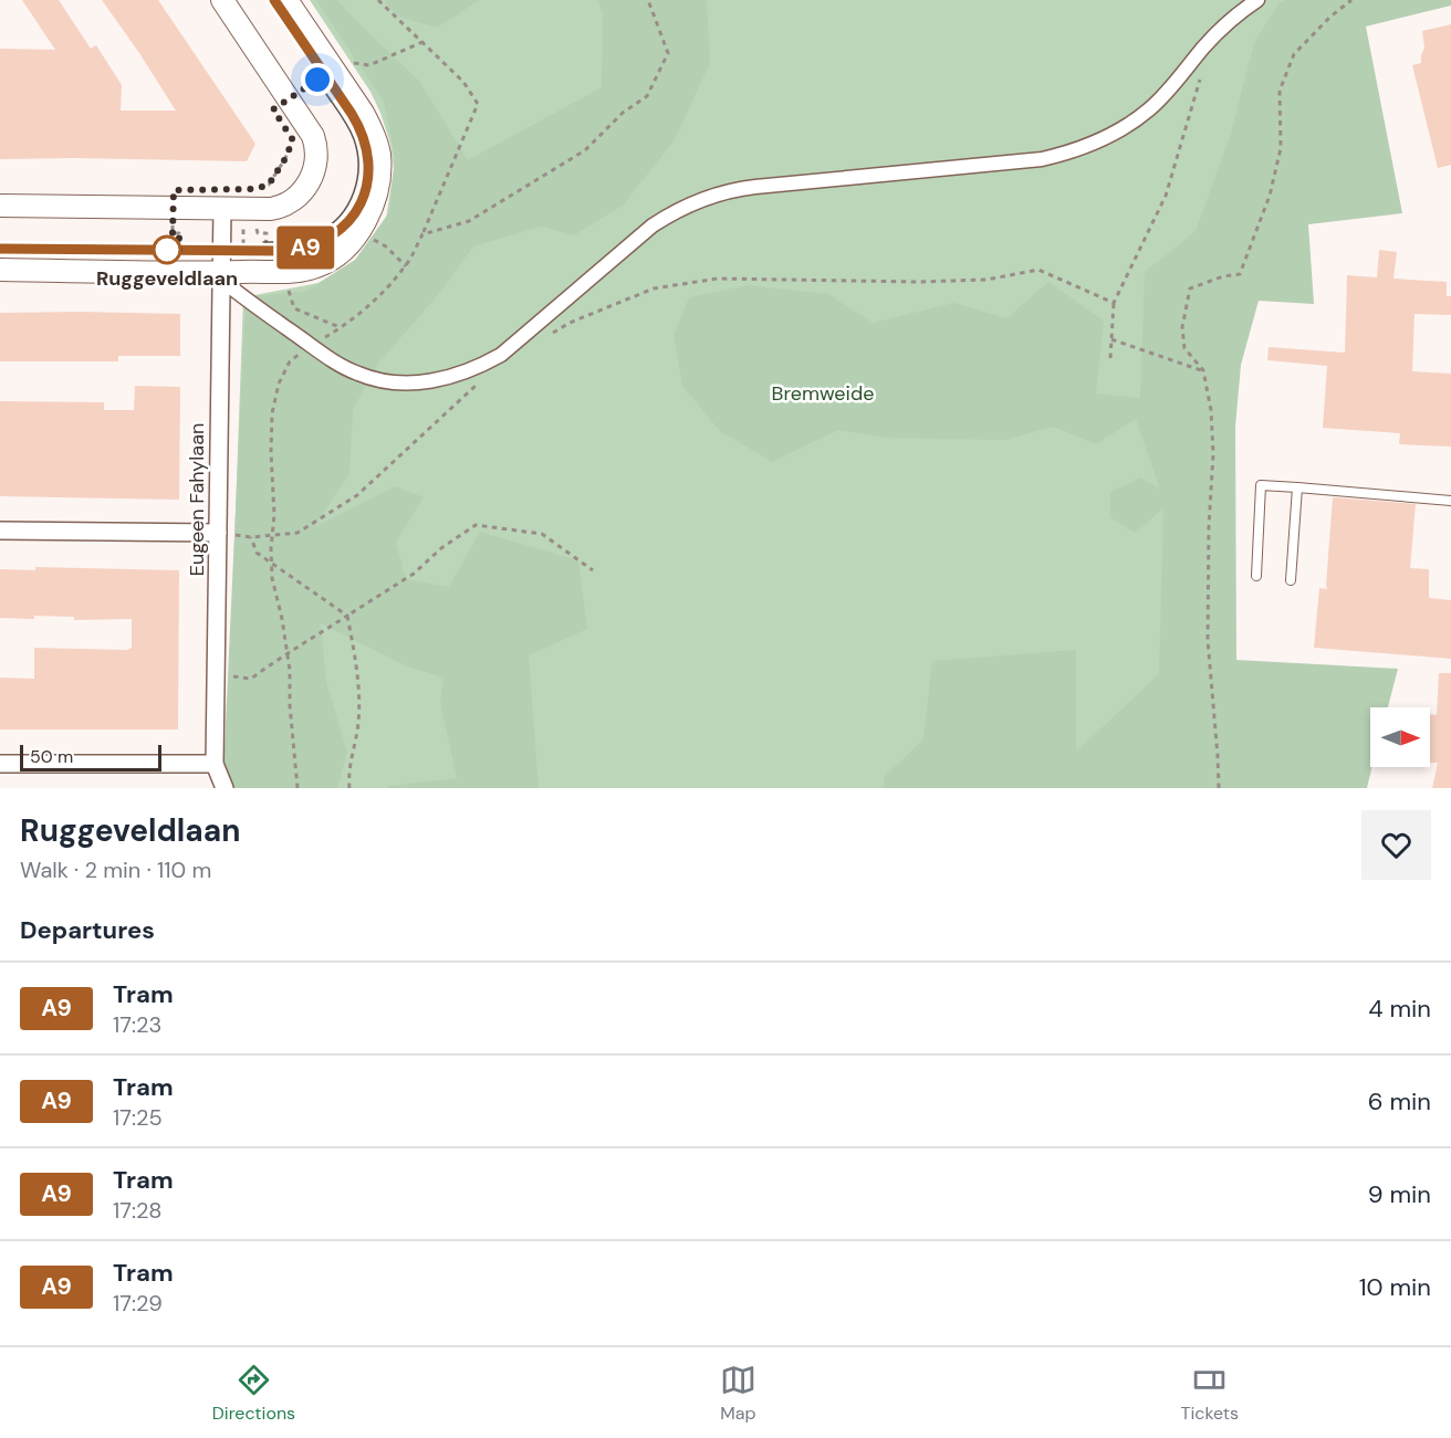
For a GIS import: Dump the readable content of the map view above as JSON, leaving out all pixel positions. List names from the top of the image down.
{
  "streets": {
    "street": ["Eugeen Fahylaan"]
  },
  "parks": ["Bremweide"],
  "places": ["Ruggeveldlaan"],
  "lines": ["tram line A9"],
  "scale_bar": "50 m",
  "north": "right",
  "page": {
    "on_map": "A9",
    "scale": "50 m",
    "heading": [
      ["Ruggeveldlaan", "Walk · 2 min · 110 m"],
      "Departures"
    ],
    "list": [
      {
        "mark": "A9",
        "name": "Tram",
        "note": "17:23",
        "value": "4 min"
      },
      {
        "mark": "A9",
        "name": "Tram",
        "note": "17:25",
        "value": "6 min"
      },
      {
        "mark": "A9",
        "name": "Tram",
        "note": "17:28",
        "value": "9 min"
      },
      {
        "mark": "A9",
        "name": "Tram",
        "note": "17:29",
        "value": "10 min"
      }
    ],
    "tabs": ["Directions", "Map", "Tickets"]
  }
}
